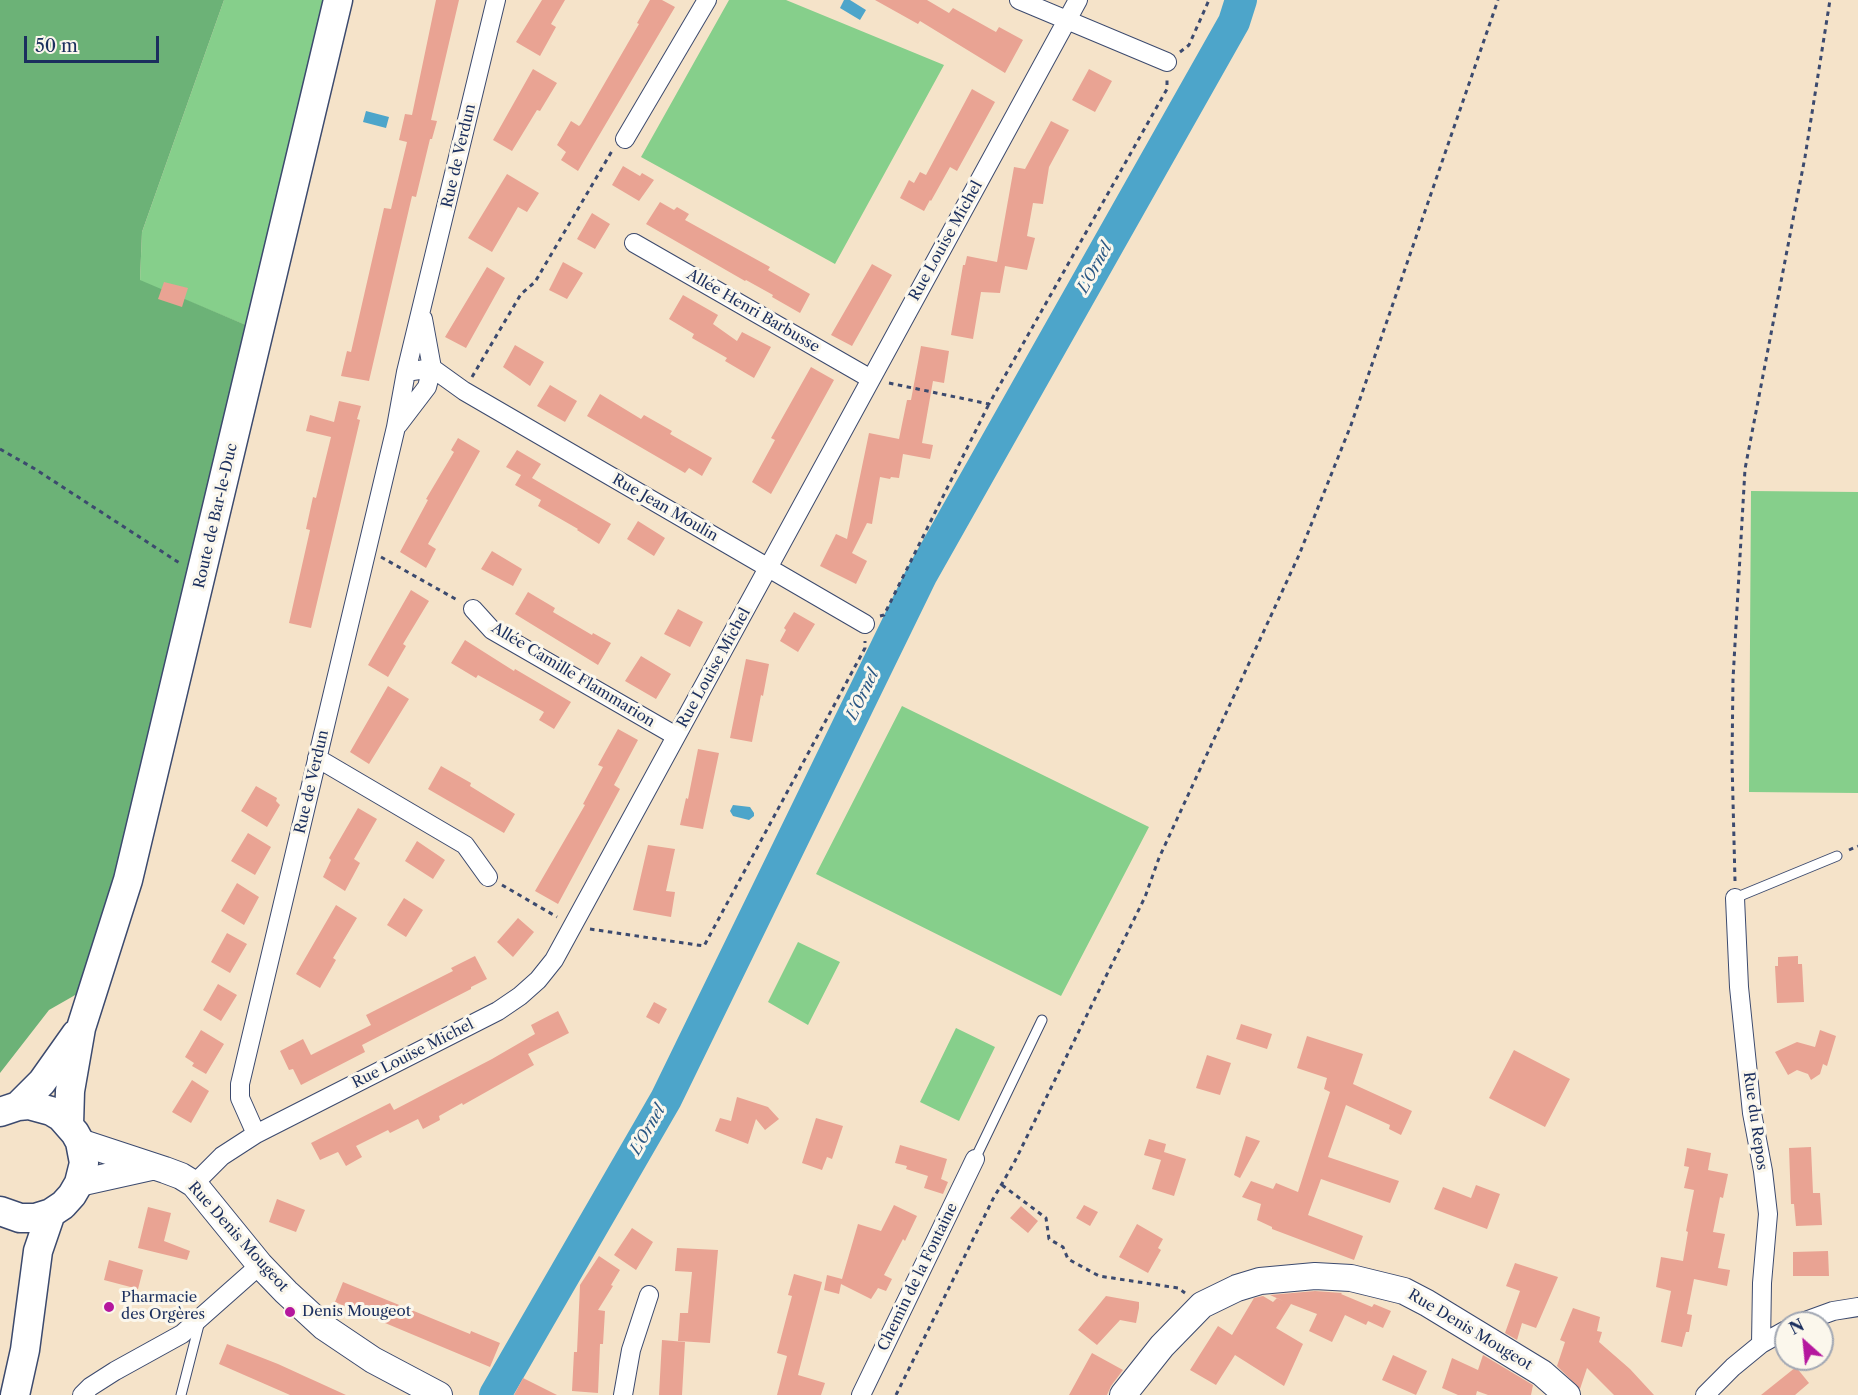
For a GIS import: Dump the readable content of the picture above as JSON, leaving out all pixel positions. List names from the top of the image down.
{
  "streets": {
    "main road": ["Route de Bar-le-Duc"],
    "street": [
      "Rue de Verdun",
      "Rue Louise Michel",
      "Allée Henri Barbusse",
      "Rue Jean Moulin",
      "Allée Camille Flammarion",
      "Rue du Repos",
      "Rue Denis Mougeot",
      "Chemin de la Fontaine"
    ]
  },
  "crossings": [
    ["Rue de Verdun", "Rue Louise Michel"],
    ["Rue de Verdun", "Rue Jean Moulin"],
    ["Rue Louise Michel", "Allée Henri Barbusse"],
    ["Rue Louise Michel", "Rue Jean Moulin"],
    ["Rue Louise Michel", "Allée Camille Flammarion"],
    ["Rue Louise Michel", "Rue Denis Mougeot"],
    ["Route de Bar-le-Duc", "Rue Denis Mougeot"]
  ],
  "water": ["L'Ornel"],
  "places": ["Pharmacie des Orgères", "Denis Mougeot"],
  "scale_bar": "50 m",
  "north": "top left"
}
